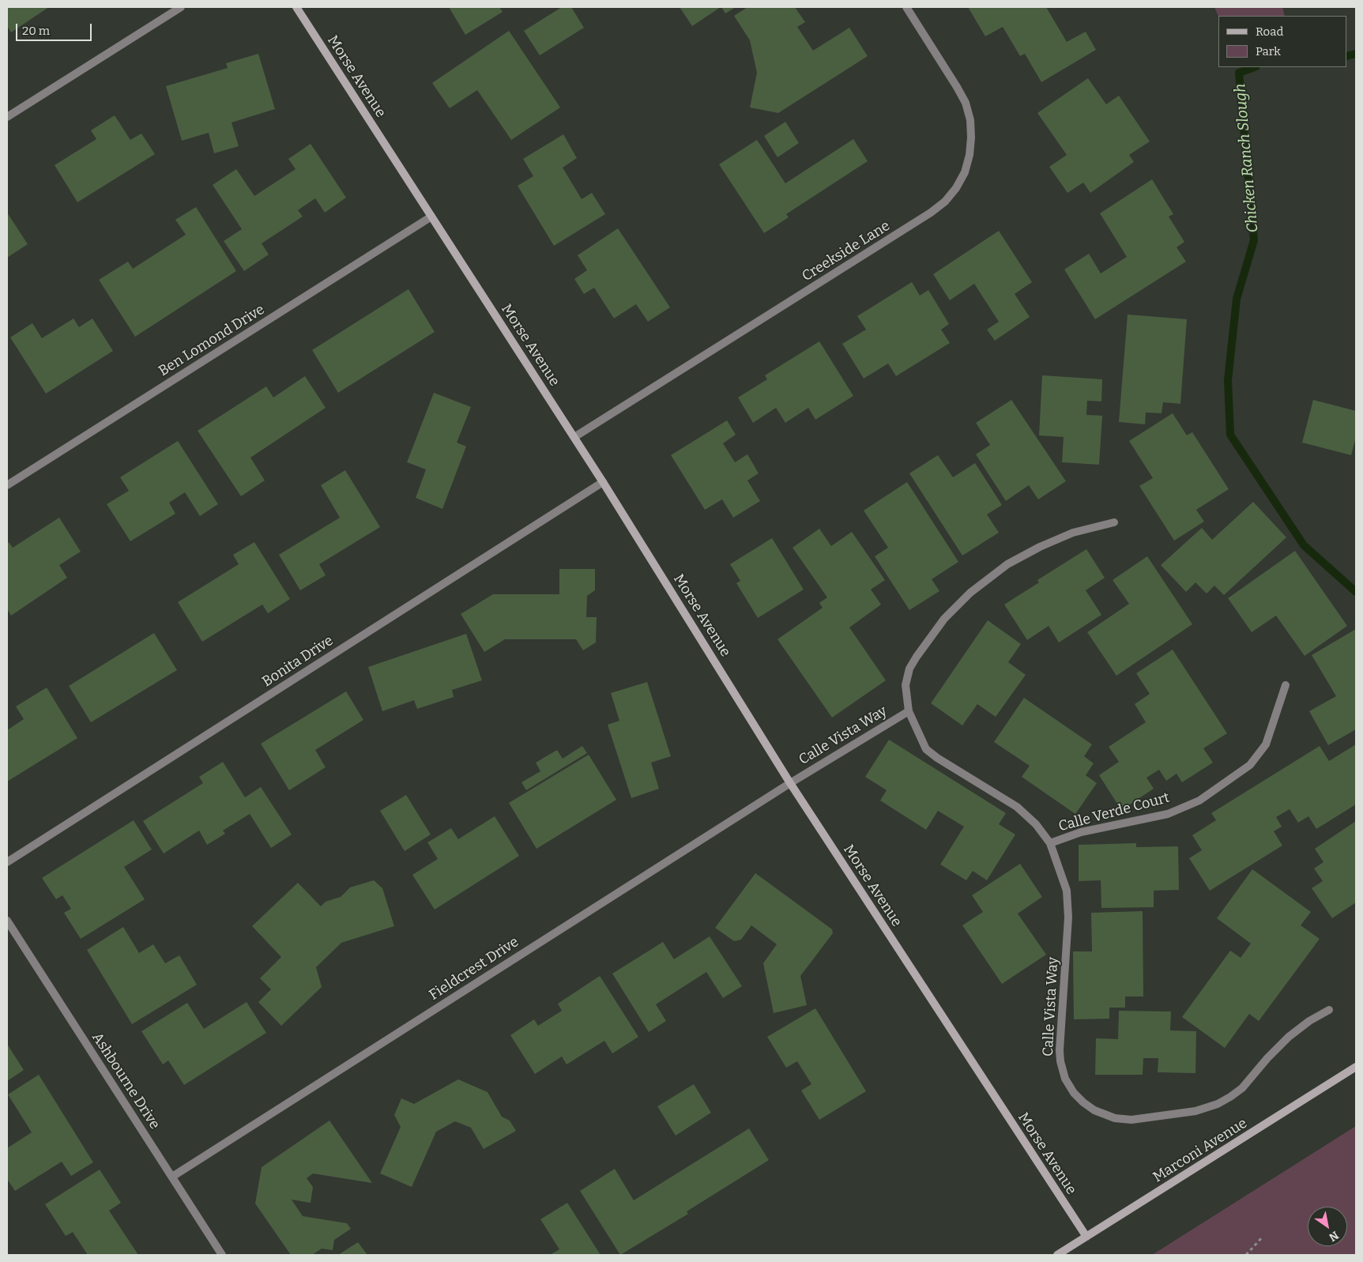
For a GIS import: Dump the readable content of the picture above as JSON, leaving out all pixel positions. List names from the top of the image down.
{
  "streets": {
    "street": [
      "Morse Avenue",
      "Creekside Lane",
      "Ben Lomond Drive",
      "Bonita Drive",
      "Calle Vista Way",
      "Calle Verde Court",
      "Fieldcrest Drive",
      "Ashbourne Drive",
      "Marconi Avenue"
    ]
  },
  "crossings": [
    ["Morse Avenue", "Creekside Lane"],
    ["Morse Avenue", "Ben Lomond Drive"],
    ["Morse Avenue", "Bonita Drive"],
    ["Morse Avenue", "Calle Vista Way"],
    ["Morse Avenue", "Fieldcrest Drive"],
    ["Morse Avenue", "Marconi Avenue"],
    ["Calle Vista Way", "Calle Verde Court"],
    ["Calle Vista Way", "Fieldcrest Drive"],
    ["Fieldcrest Drive", "Ashbourne Drive"]
  ],
  "water": ["Chicken Ranch Slough"],
  "legend": ["Road", "Park"],
  "scale_bar": "20 m",
  "north": "bottom right"
}
